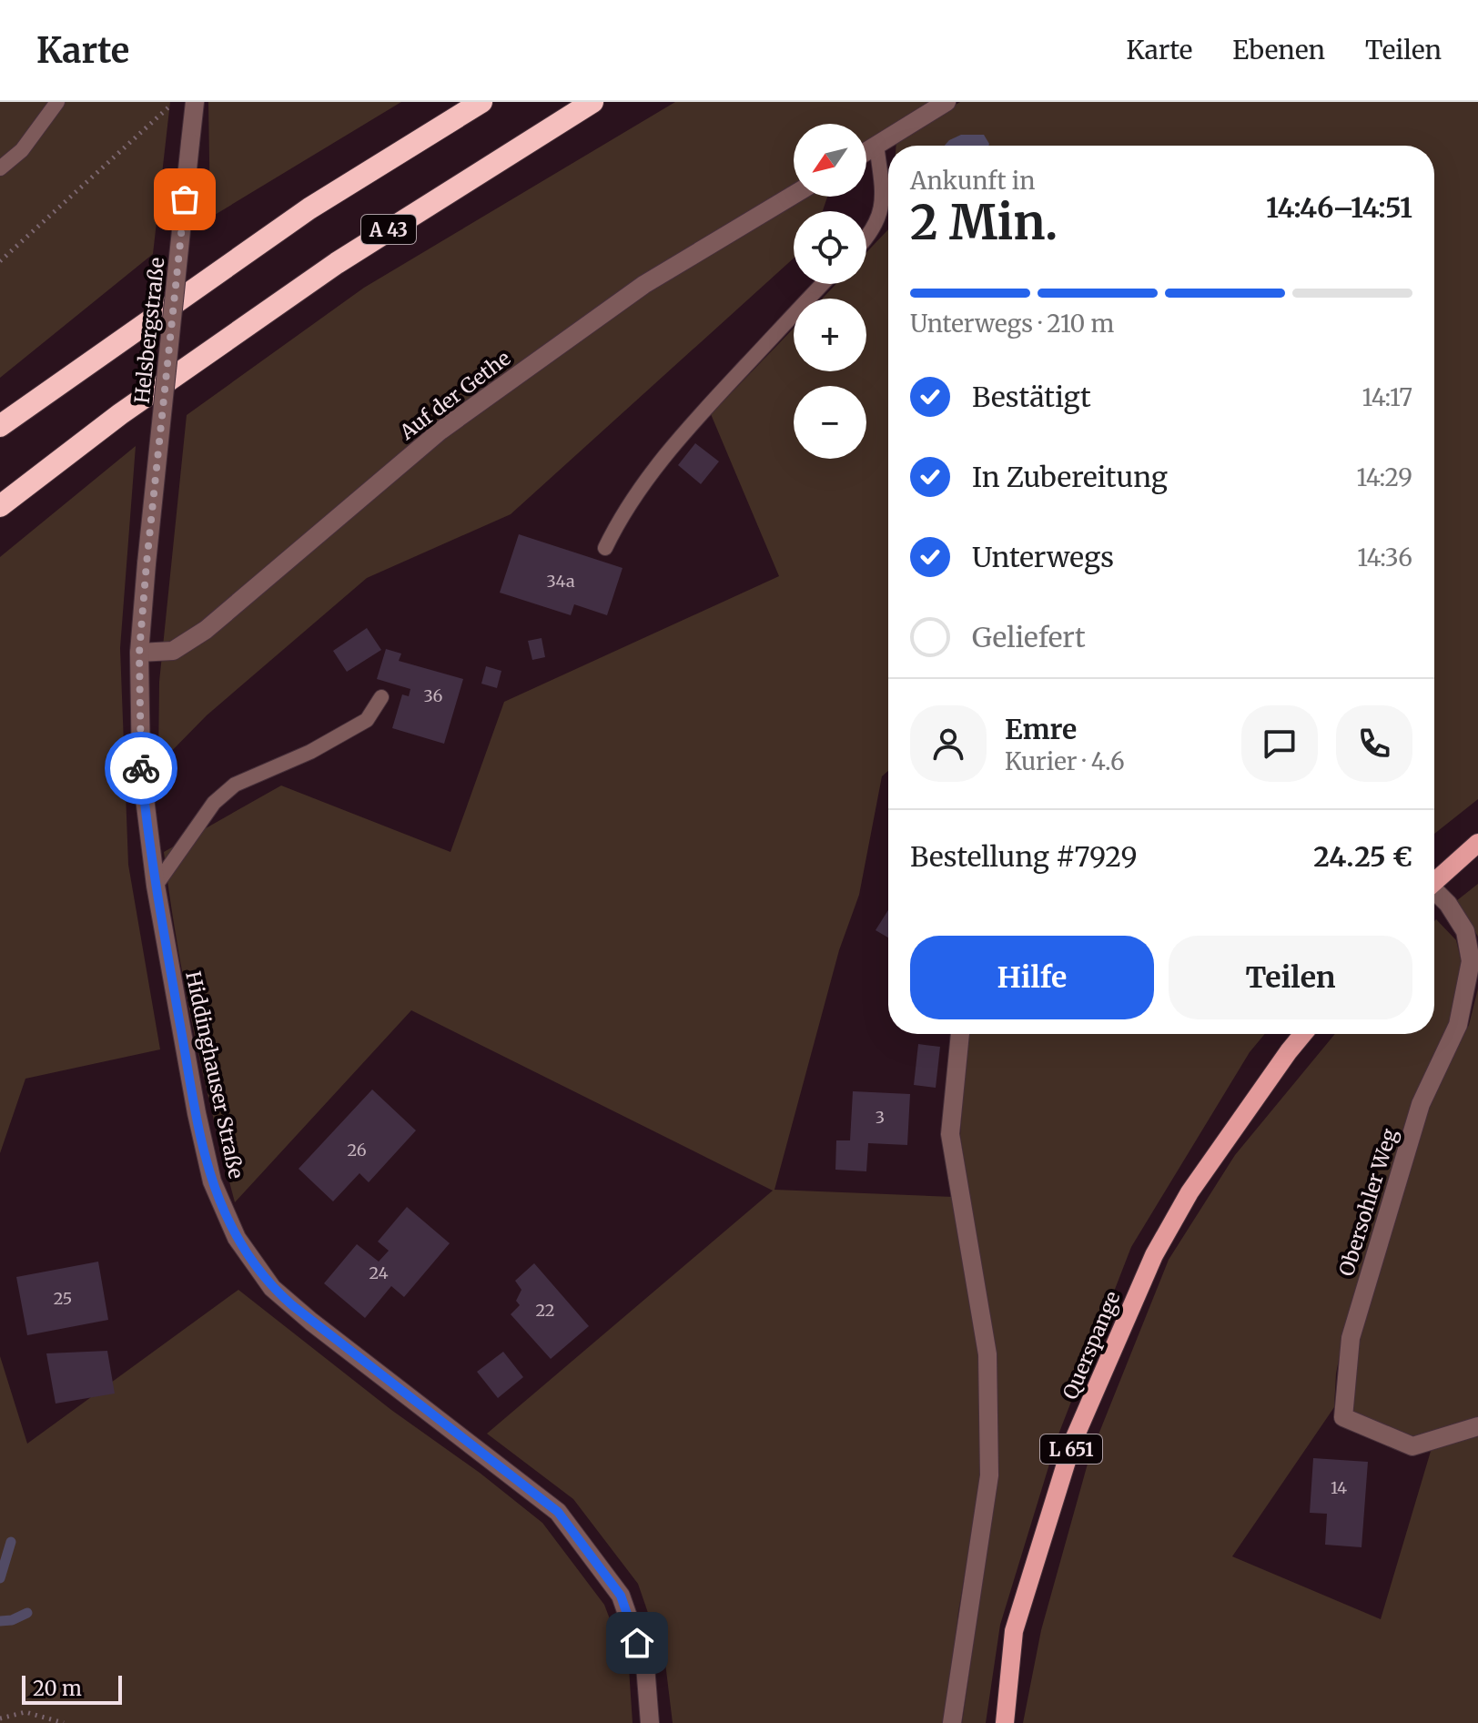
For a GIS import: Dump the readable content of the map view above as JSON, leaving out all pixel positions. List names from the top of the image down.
{
  "streets": {
    "highway": ["A 43"],
    "main road": ["Querspange", "L 651"],
    "street": [
      "Helsbergstraße",
      "Auf der Gethe",
      "Hiddinghauser Straße",
      "Obersohler Weg"
    ]
  },
  "crossings": [
    ["Helsbergstraße", "Hiddinghauser Straße"],
    ["Auf der Gethe", "Hiddinghauser Straße"]
  ],
  "house_numbers": [
    "34a",
    "36",
    "3",
    "26",
    "24",
    "25",
    "22",
    "14"
  ],
  "scale_bar": "20 m",
  "north": "bottom left",
  "page": {
    "header": "Karte",
    "nav": ["Karte", "Ebenen", "Teilen"],
    "map_buttons": ["+", "−"],
    "heading": ["2 Min.", "Ankunft in", "14:46–14:51"],
    "panel": [
      "Emre",
      "Kurier · 4.6",
      "Bestellung #7929",
      "24.25 €"
    ],
    "bar": "Unterwegs · 210 m",
    "list": [
      ["Bestätigt", "14:17"],
      ["In Zubereitung", "14:29"],
      ["Unterwegs", "14:36"],
      "Geliefert"
    ],
    "buttons": ["Hilfe", "Teilen"],
    "scale": "20 m"
  }
}
